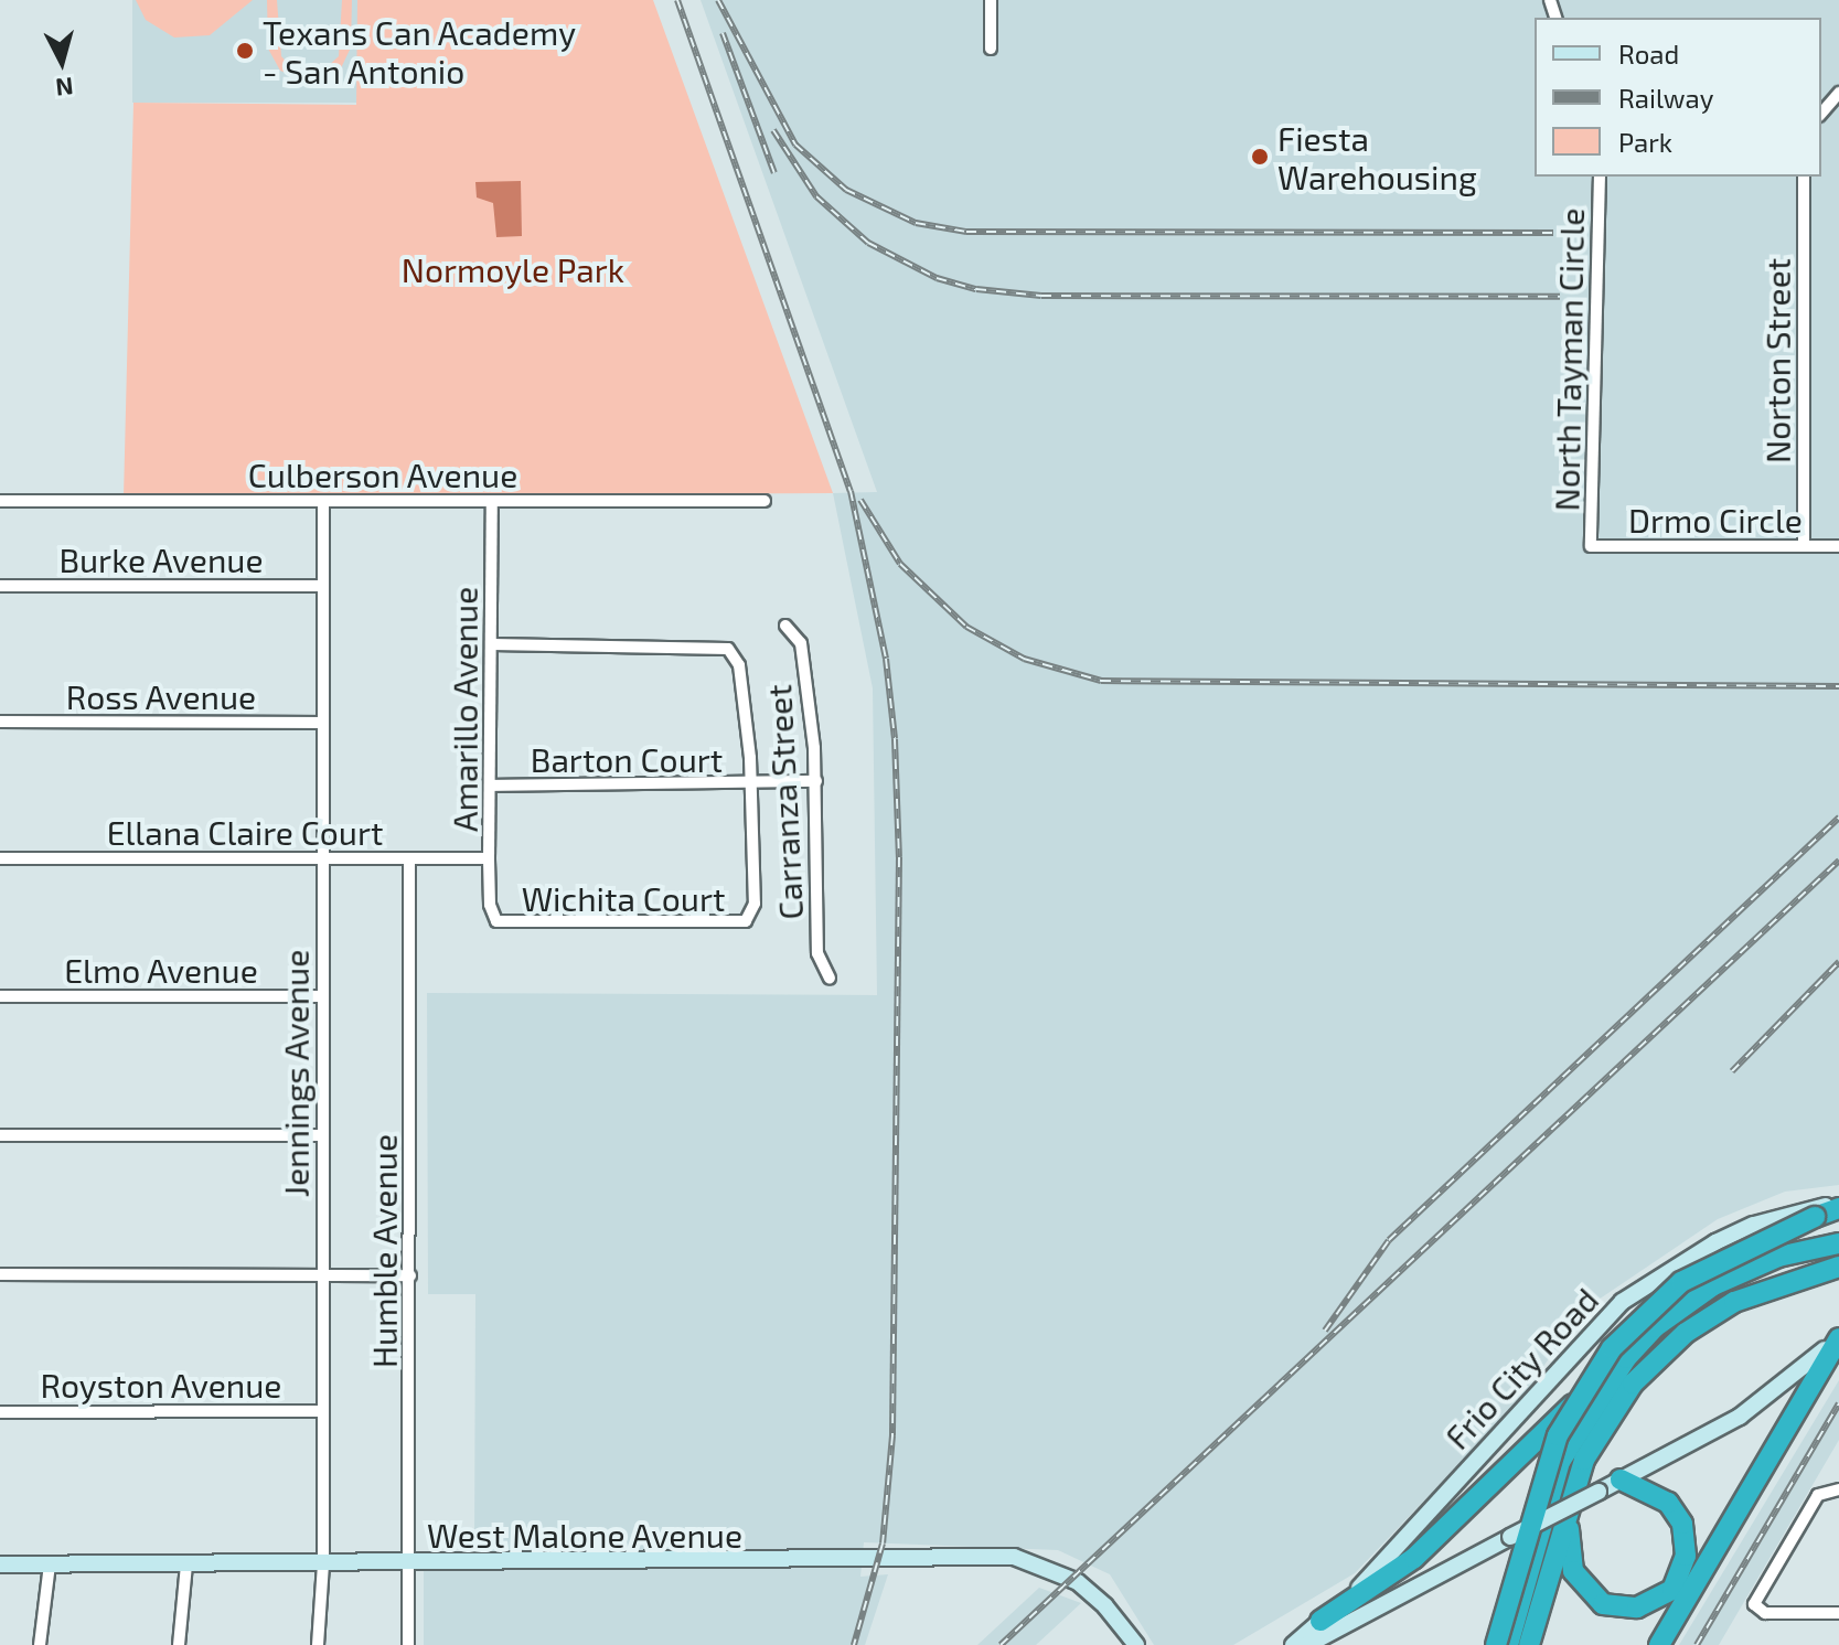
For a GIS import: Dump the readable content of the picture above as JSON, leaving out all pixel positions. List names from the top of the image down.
{
  "streets": {
    "main road": ["Frio City Road", "West Malone Avenue"],
    "street": [
      "North Tayman Circle",
      "Norton Street",
      "Culberson Avenue",
      "Drmo Circle",
      "Burke Avenue",
      "Ross Avenue",
      "Amarillo Avenue",
      "Barton Court",
      "Carranza Street",
      "Ellana Claire Court",
      "Wichita Court",
      "Elmo Avenue",
      "Jennings Avenue",
      "Humble Avenue",
      "Royston Avenue"
    ]
  },
  "crossings": [
    ["North Tayman Circle", "Drmo Circle"],
    ["Norton Street", "Drmo Circle"],
    ["Culberson Avenue", "Amarillo Avenue"],
    ["Culberson Avenue", "Jennings Avenue"],
    ["Burke Avenue", "Jennings Avenue"],
    ["Ross Avenue", "Jennings Avenue"],
    ["Amarillo Avenue", "Barton Court"],
    ["Amarillo Avenue", "Ellana Claire Court"],
    ["Amarillo Avenue", "Wichita Court"],
    ["Barton Court", "Carranza Street"],
    ["Barton Court", "Wichita Court"],
    ["Ellana Claire Court", "Jennings Avenue"],
    ["Ellana Claire Court", "Humble Avenue"],
    ["Elmo Avenue", "Jennings Avenue"],
    ["Jennings Avenue", "Royston Avenue"],
    ["Jennings Avenue", "West Malone Avenue"],
    ["Humble Avenue", "West Malone Avenue"]
  ],
  "parks": ["Normoyle Park"],
  "places": ["Texans Can Academy - San Antonio", "Fiesta Warehousing"],
  "legend": ["Road", "Railway", "Park"],
  "north": "bottom"
}
